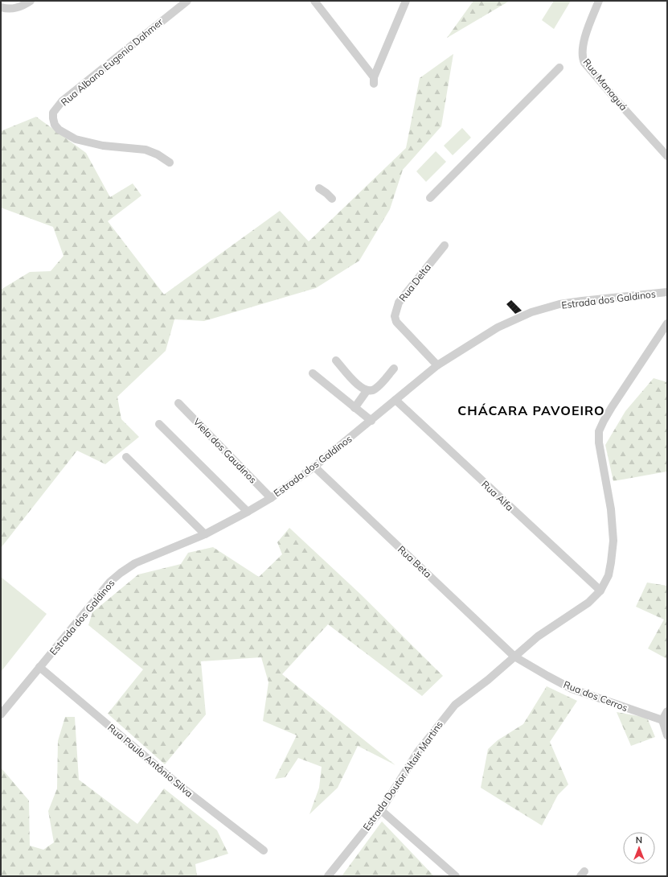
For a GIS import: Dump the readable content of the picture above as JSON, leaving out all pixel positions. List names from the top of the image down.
{
  "streets": {
    "street": [
      "Rua Albano Eugenio Dahmer",
      "Rua Managuá",
      "Rua Delta",
      "Estrada dos Galdinos",
      "Viela dos Gaudinos",
      "Rua Alfa",
      "Rua Beta",
      "Rua dos Cerros",
      "Rua Paulo Antônio Silva",
      "Estrada Doutor Altair Martins"
    ]
  },
  "crossings": [
    ["Rua Delta", "Estrada dos Galdinos"],
    ["Estrada dos Galdinos", "Viela dos Gaudinos"],
    ["Estrada dos Galdinos", "Rua Alfa"],
    ["Estrada dos Galdinos", "Rua Beta"],
    ["Estrada dos Galdinos", "Rua Paulo Antônio Silva"],
    ["Rua Alfa", "Estrada Doutor Altair Martins"],
    ["Rua Beta", "Rua dos Cerros"],
    ["Rua Beta", "Estrada Doutor Altair Martins"],
    ["Rua dos Cerros", "Estrada Doutor Altair Martins"]
  ],
  "districts": ["CHÁCARA PAVOEIRO"],
  "north": "top"
}
